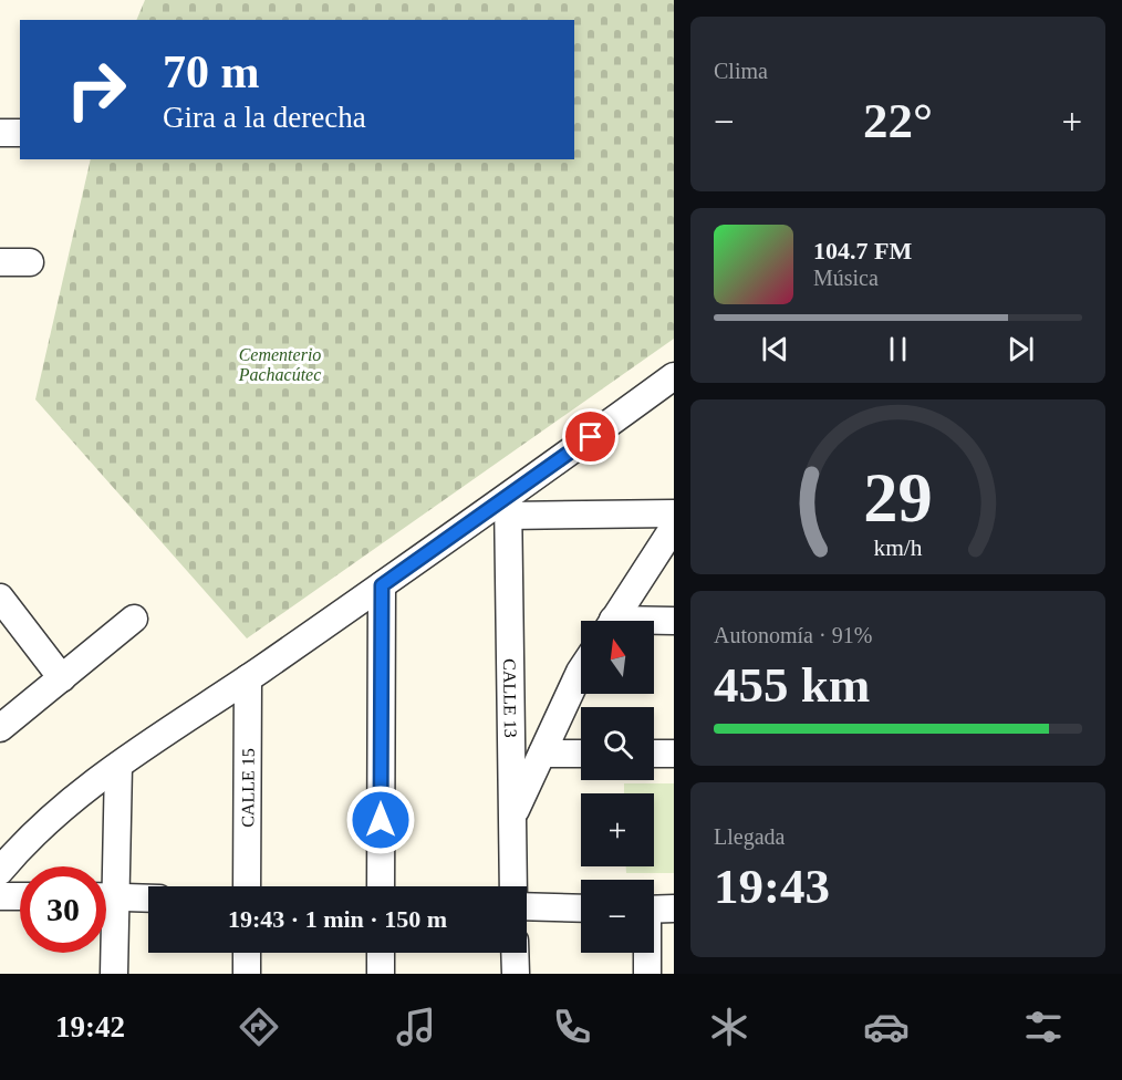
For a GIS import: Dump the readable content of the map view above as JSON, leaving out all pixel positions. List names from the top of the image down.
{
  "streets": {
    "street": ["CALLE 13", "CALLE 15"]
  },
  "parks": ["Cementerio Pachacútec"],
  "north": "top",
  "page": {
    "tile": [
      "Clima",
      ["Autonomía · 91%", "455 km"],
      ["Llegada", "19:43"]
    ],
    "turn": ["70 m", "Gira a la derecha"],
    "heat": ["−", "22°", "+"],
    "song": ["104.7 FM", "Música"],
    "map_buttons": ["+", "−"],
    "limit": "30",
    "trip": "19:43 · 1 min · 150 m",
    "tabs": "19:42",
    "gauge": ["29", "km/h"]
  }
}
